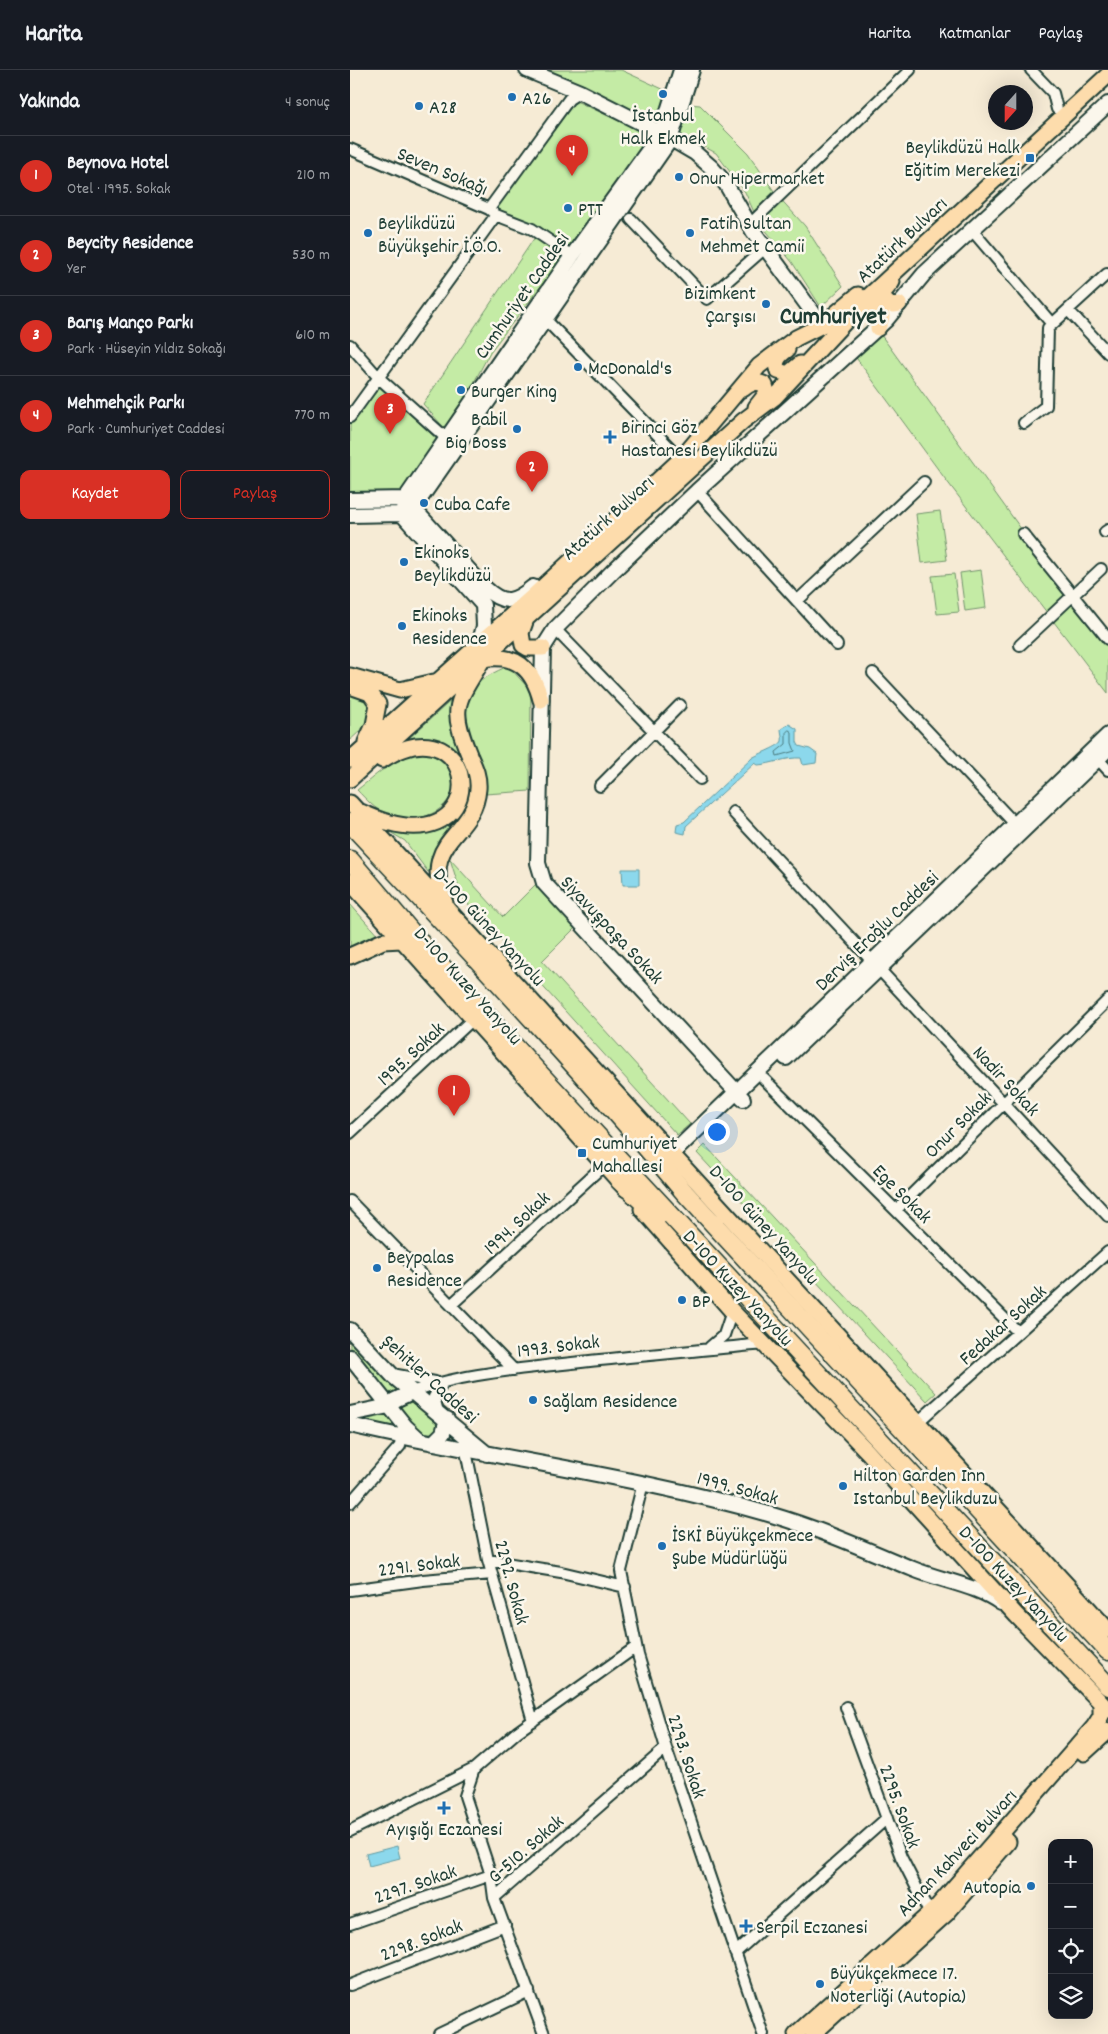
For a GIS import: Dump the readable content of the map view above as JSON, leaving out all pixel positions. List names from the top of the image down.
{
  "streets": {
    "main road": [
      "Atatürk Bulvarı",
      "D-100 Güney Yanyolu",
      "D-100 Kuzey Yanyolu",
      "Adnan Kahveci Bulvarı"
    ],
    "street": [
      "Seven Sokağı",
      "Cumhuriyet Caddesi",
      "Siyavuşpaşa Sokak",
      "Derviş Eroğlu Caddesi",
      "1995. Sokak",
      "Nadir Sokak",
      "Onur Sokak",
      "Ege Sokak",
      "1994. Sokak",
      "Fedakar Sokak",
      "1993. Sokak",
      "Şehitler Caddesi",
      "1999. Sokak",
      "2291. Sokak",
      "2292. Sokak",
      "2293. Sokak",
      "2295. Sokak",
      "G-510. Sokak",
      "2297. Sokak",
      "2298. Sokak"
    ]
  },
  "crossings": [
    ["Seven Sokağı", "Cumhuriyet Caddesi"],
    ["D-100 Güney Yanyolu", "Derviş Eroğlu Caddesi"],
    ["D-100 Güney Yanyolu", "Fedakar Sokak"],
    ["Siyavuşpaşa Sokak", "Derviş Eroğlu Caddesi"],
    ["Derviş Eroğlu Caddesi", "Nadir Sokak"],
    ["Derviş Eroğlu Caddesi", "Ege Sokak"],
    ["D-100 Kuzey Yanyolu", "1995. Sokak"],
    ["D-100 Kuzey Yanyolu", "1994. Sokak"],
    ["D-100 Kuzey Yanyolu", "1993. Sokak"],
    ["D-100 Kuzey Yanyolu", "1999. Sokak"],
    ["D-100 Kuzey Yanyolu", "Adnan Kahveci Bulvarı"],
    ["Nadir Sokak", "Onur Sokak"],
    ["Onur Sokak", "Ege Sokak"],
    ["Ege Sokak", "Fedakar Sokak"],
    ["1993. Sokak", "Şehitler Caddesi"],
    ["Şehitler Caddesi", "1999. Sokak"],
    ["1999. Sokak", "2292. Sokak"],
    ["1999. Sokak", "2293. Sokak"],
    ["2291. Sokak", "2292. Sokak"],
    ["2293. Sokak", "G-510. Sokak"],
    ["2295. Sokak", "Adnan Kahveci Bulvarı"],
    ["G-510. Sokak", "2298. Sokak"]
  ],
  "districts": ["Cumhuriyet"],
  "places": {
    "other": [
      "İstanbul Halk Ekmek",
      "A26",
      "A28",
      "Onur Hipermarket",
      "PTT",
      "Beylikdüzü Büyükşehir İ.Ö.O.",
      "Fatih Sultan Mehmet Camii",
      "Bizimkent Çarşısı",
      "McDonald's",
      "Burger King",
      "Babil Big Boss",
      "Cuba Cafe",
      "Ekinoks Beylikdüzü",
      "Ekinoks Residence",
      "Beypalas Residence",
      "BP",
      "Sağlam Residence",
      "Hilton Garden Inn Istanbul Beylikduzu",
      "İSKİ Büyükçekmece Şube Müdürlüğü",
      "Autopia",
      "Büyükçekmece 17. Noterliği (Autopia)"
    ],
    "transit": ["Beylikdüzü Halk Eğitim Merekezi", "Cumhuriyet Mahallesi"],
    "health": ["Birinci Göz Hastanesi Beylikdüzü", "Ayışığı Eczanesi", "Serpil Eczanesi"]
  },
  "north": "bottom",
  "page": {
    "header": "Harita",
    "nav": ["Harita", "Katmanlar", "Paylaş"],
    "heading": ["Yakında", "4 sonuç"],
    "list": [
      {
        "mark": "1",
        "name": "Beynova Hotel",
        "note": "Otel · 1995. Sokak",
        "value": "210 m"
      },
      {
        "mark": "2",
        "name": "Beycity Residence",
        "note": "Yer",
        "value": "530 m"
      },
      {
        "mark": "3",
        "name": "Barış Manço Parkı",
        "note": "Park · Hüseyin Yıldız Sokağı",
        "value": "610 m"
      },
      {
        "mark": "4",
        "name": "Mehmehçik Parkı",
        "note": "Park · Cumhuriyet Caddesi",
        "value": "770 m"
      }
    ],
    "pins": [
      "4",
      "3",
      "2",
      "1"
    ],
    "buttons": ["Kaydet", "Paylaş"],
    "map_buttons": ["+", "−"]
  }
}
